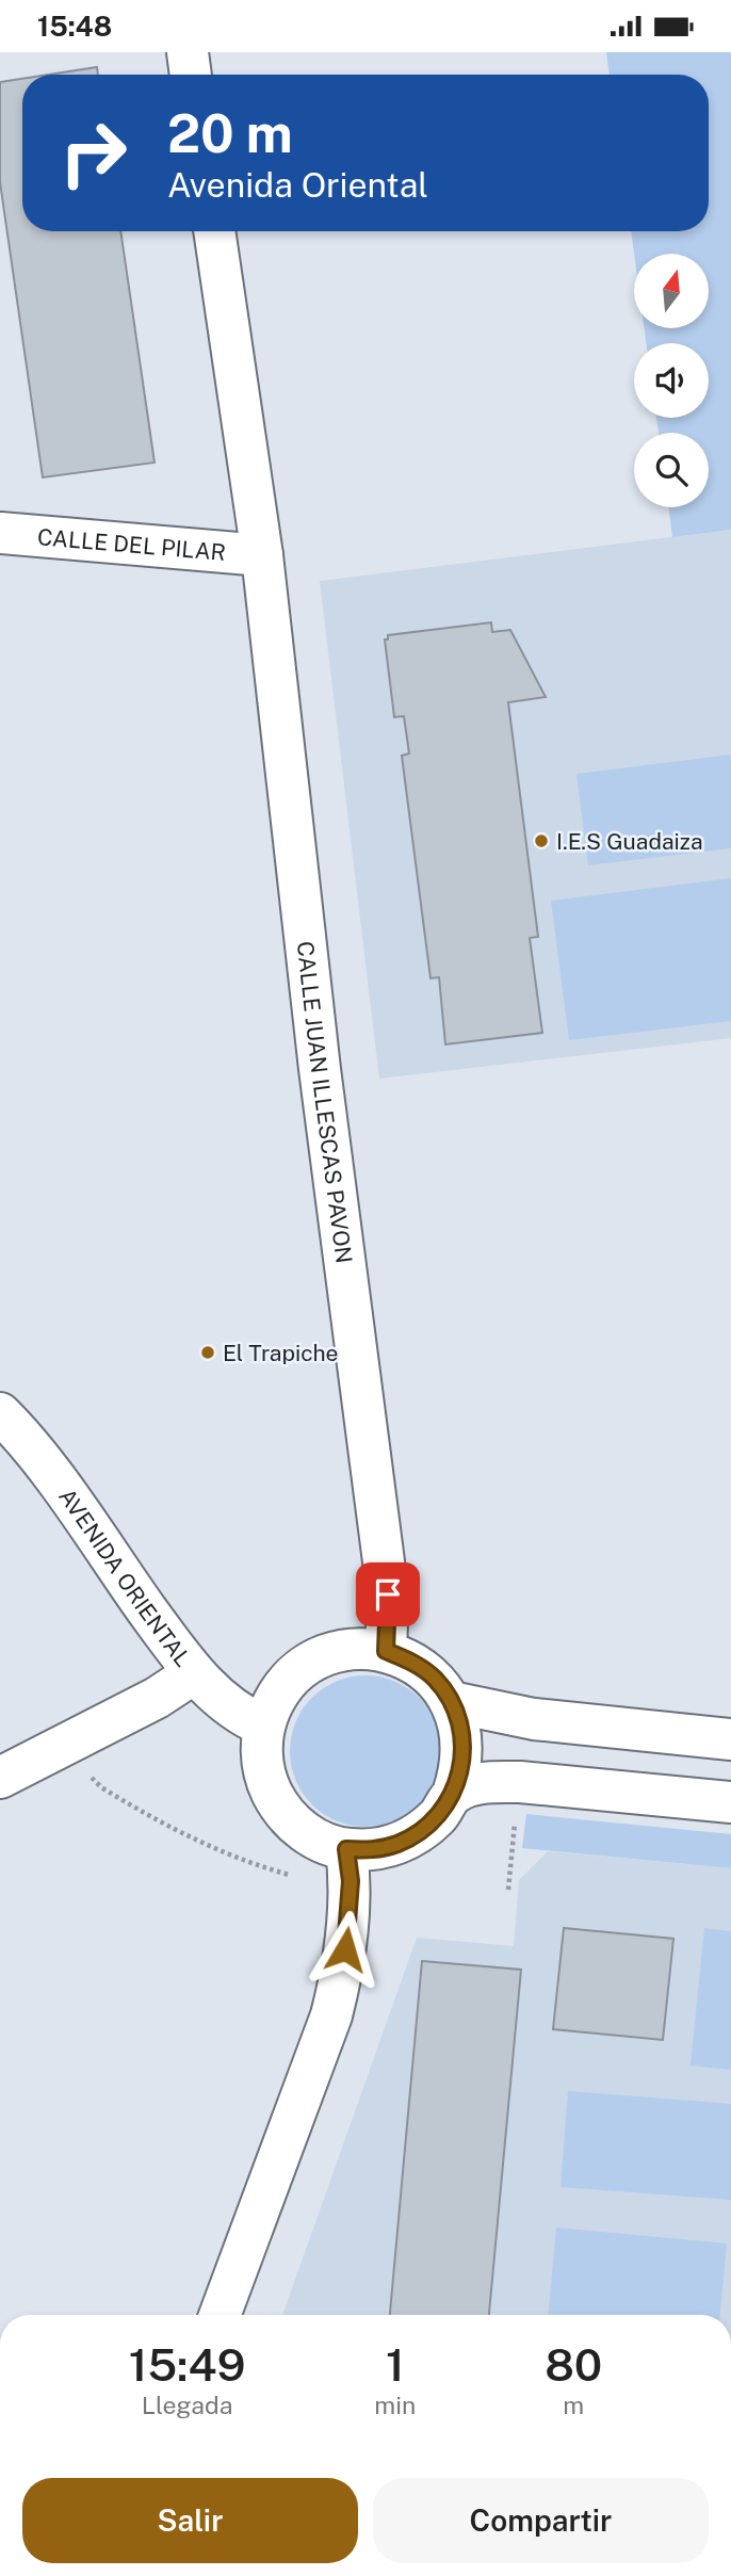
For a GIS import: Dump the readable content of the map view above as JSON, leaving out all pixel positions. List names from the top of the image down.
{
  "streets": {
    "street": ["CALLE DEL PILAR", "CALLE JUAN ILLESCAS PAVON", "AVENIDA ORIENTAL"]
  },
  "crossings": [
    ["CALLE DEL PILAR", "CALLE JUAN ILLESCAS PAVON"],
    ["CALLE JUAN ILLESCAS PAVON", "AVENIDA ORIENTAL"]
  ],
  "places": ["I.E.S Guadaiza", "El Trapiche"],
  "north": "top",
  "page": {
    "status": "15:48",
    "turn": ["20 m", "Avenida Oriental"],
    "eta": [
      "15:49",
      "Llegada",
      "1",
      "min",
      "80",
      "m"
    ],
    "buttons": ["Salir", "Compartir"]
  }
}
